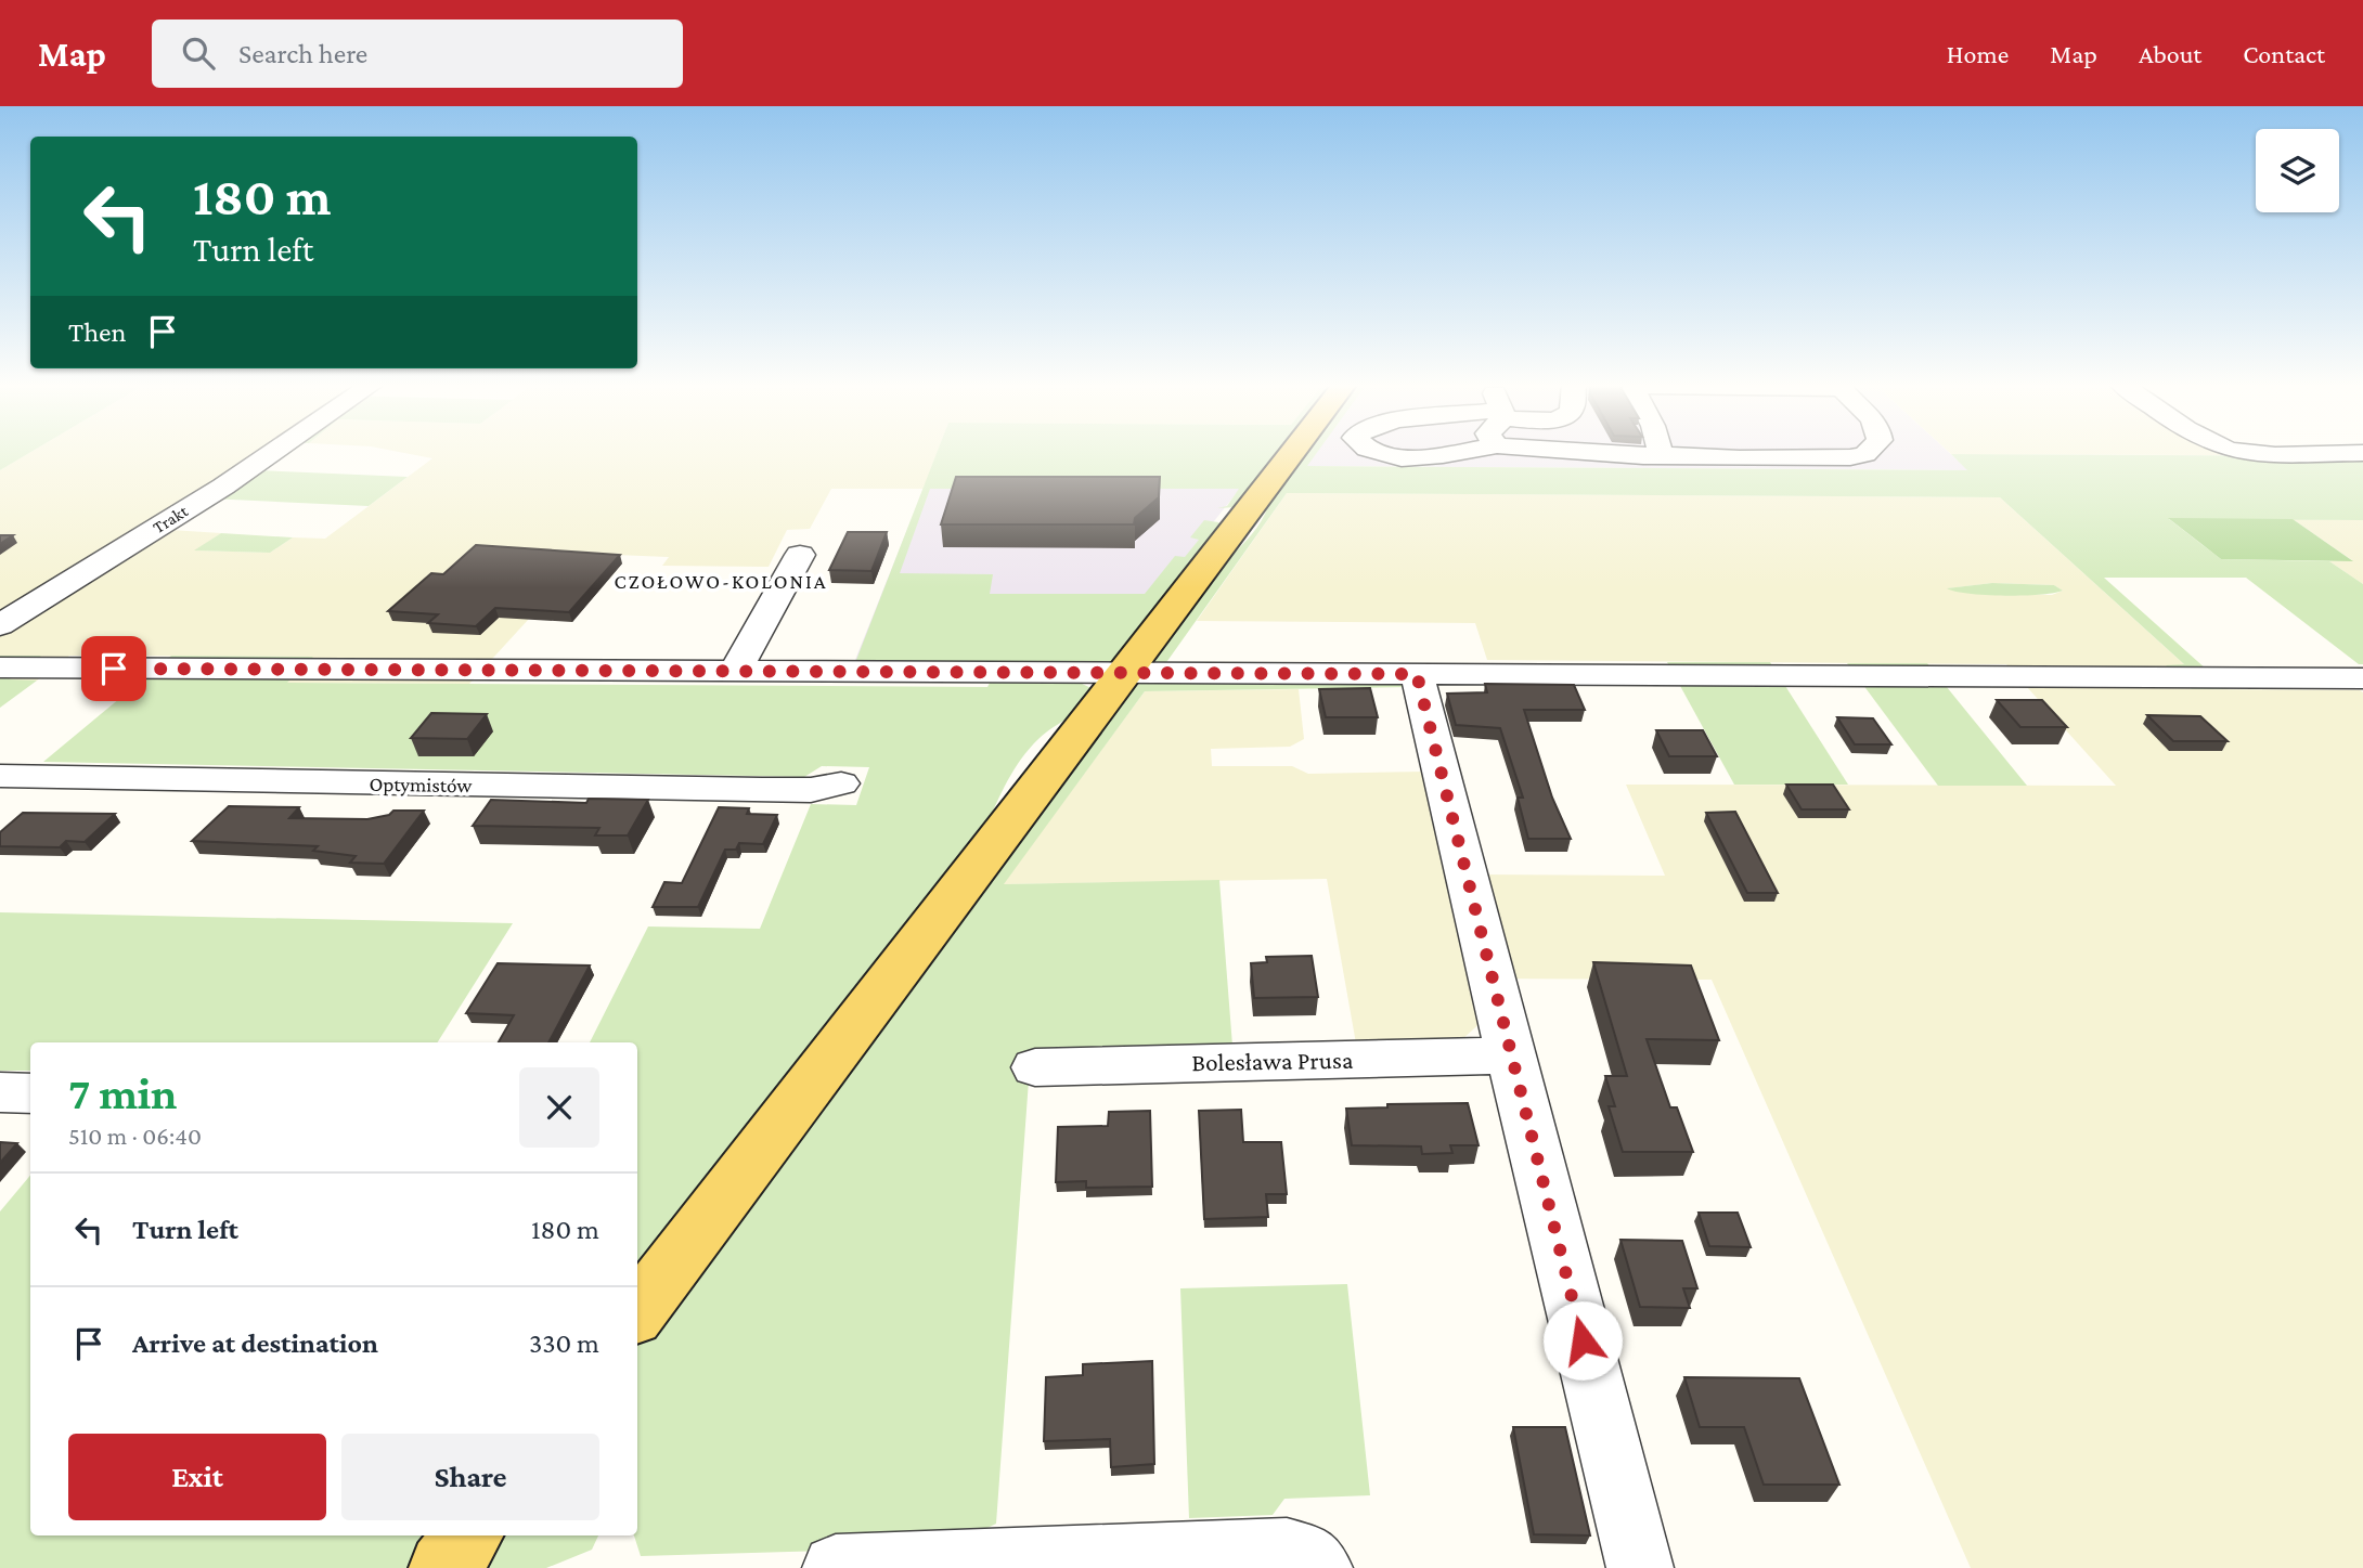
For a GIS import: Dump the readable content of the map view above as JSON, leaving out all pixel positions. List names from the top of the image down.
{
  "streets": {
    "street": ["Trakt", "Optymistów", "Bolesława Prusa"]
  },
  "districts": ["CZOŁOWO-KOLONIA"],
  "page": {
    "header": "Map",
    "search": "Search here",
    "nav": [
      "Home",
      "Map",
      "About",
      "Contact"
    ],
    "turn": ["180 m", "Turn left"],
    "then": "Then",
    "heading": ["7 min", "510 m · 06:40"],
    "list": [
      {
        "name": "Turn left",
        "value": "180 m"
      },
      {
        "name": "Arrive at destination",
        "value": "330 m"
      }
    ],
    "buttons": ["Exit", "Share"]
  }
}
